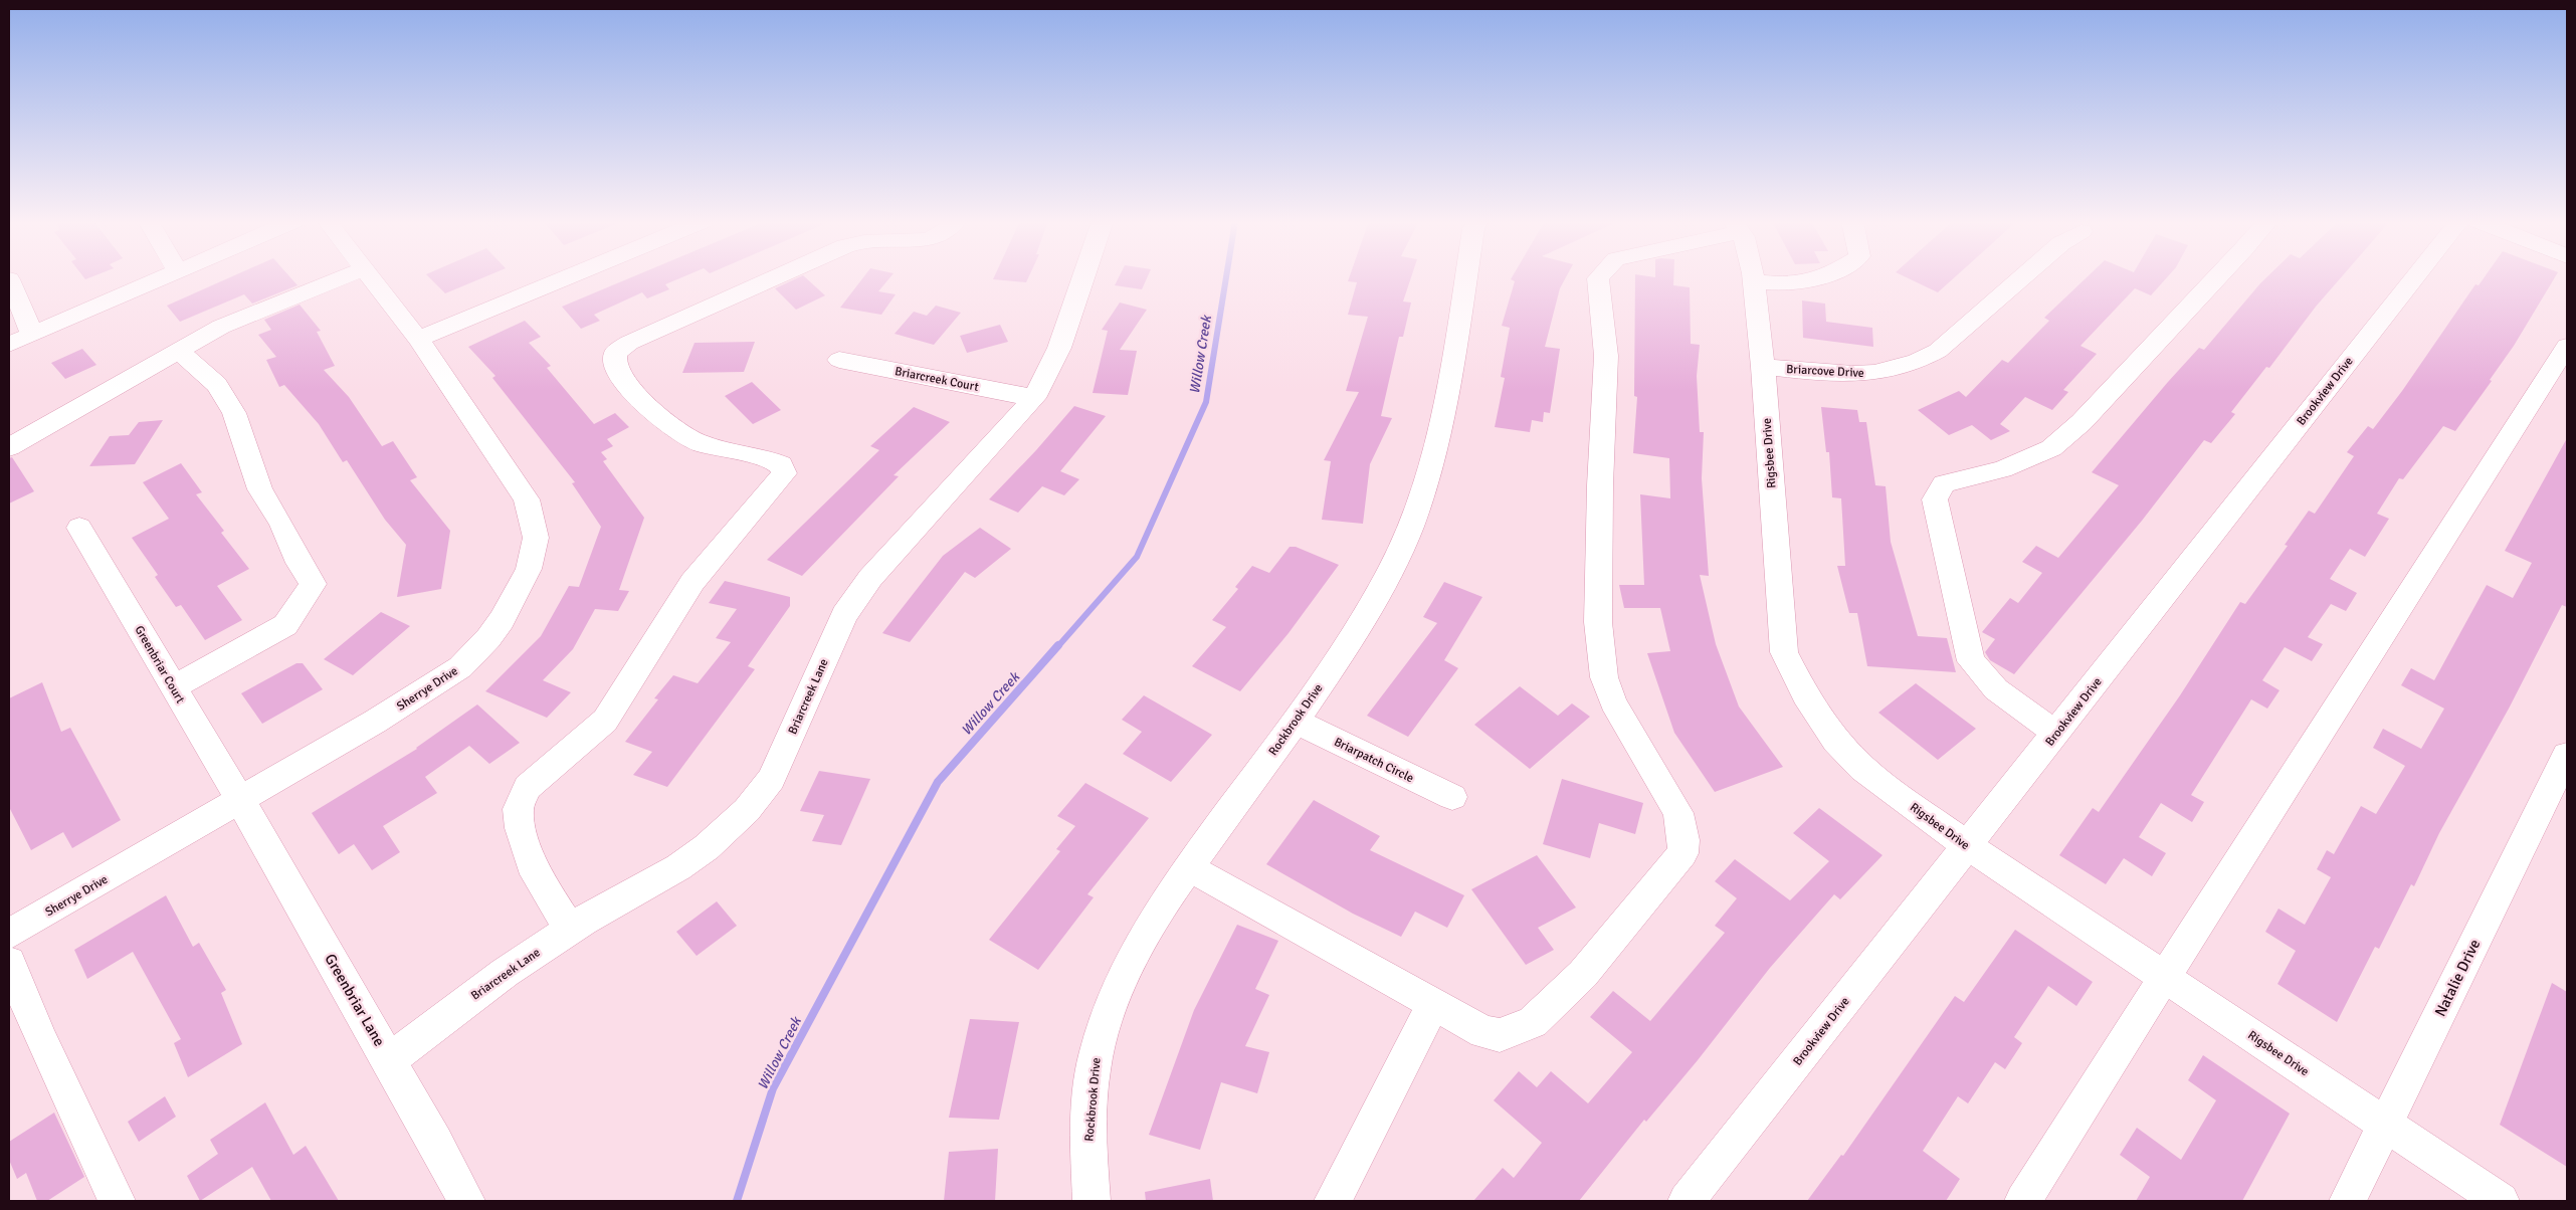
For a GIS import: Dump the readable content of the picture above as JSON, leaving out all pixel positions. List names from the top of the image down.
{
  "streets": {
    "street": [
      "Briarcove Drive",
      "Briarcreek Court",
      "Brookview Drive",
      "Rigsbee Drive",
      "Greenbriar Court",
      "Sherrye Drive",
      "Briarcreek Lane",
      "Rockbrook Drive",
      "Briarpatch Circle",
      "Natalie Drive",
      "Greenbriar Lane"
    ]
  },
  "crossings": [
    ["Briarcove Drive", "Rigsbee Drive"],
    ["Briarcreek Court", "Briarcreek Lane"],
    ["Brookview Drive", "Rigsbee Drive"],
    ["Rigsbee Drive", "Natalie Drive"],
    ["Greenbriar Court", "Sherrye Drive"],
    ["Greenbriar Court", "Greenbriar Lane"],
    ["Sherrye Drive", "Greenbriar Lane"],
    ["Briarcreek Lane", "Greenbriar Lane"],
    ["Rockbrook Drive", "Briarpatch Circle"]
  ],
  "water": ["Willow Creek"]
}
